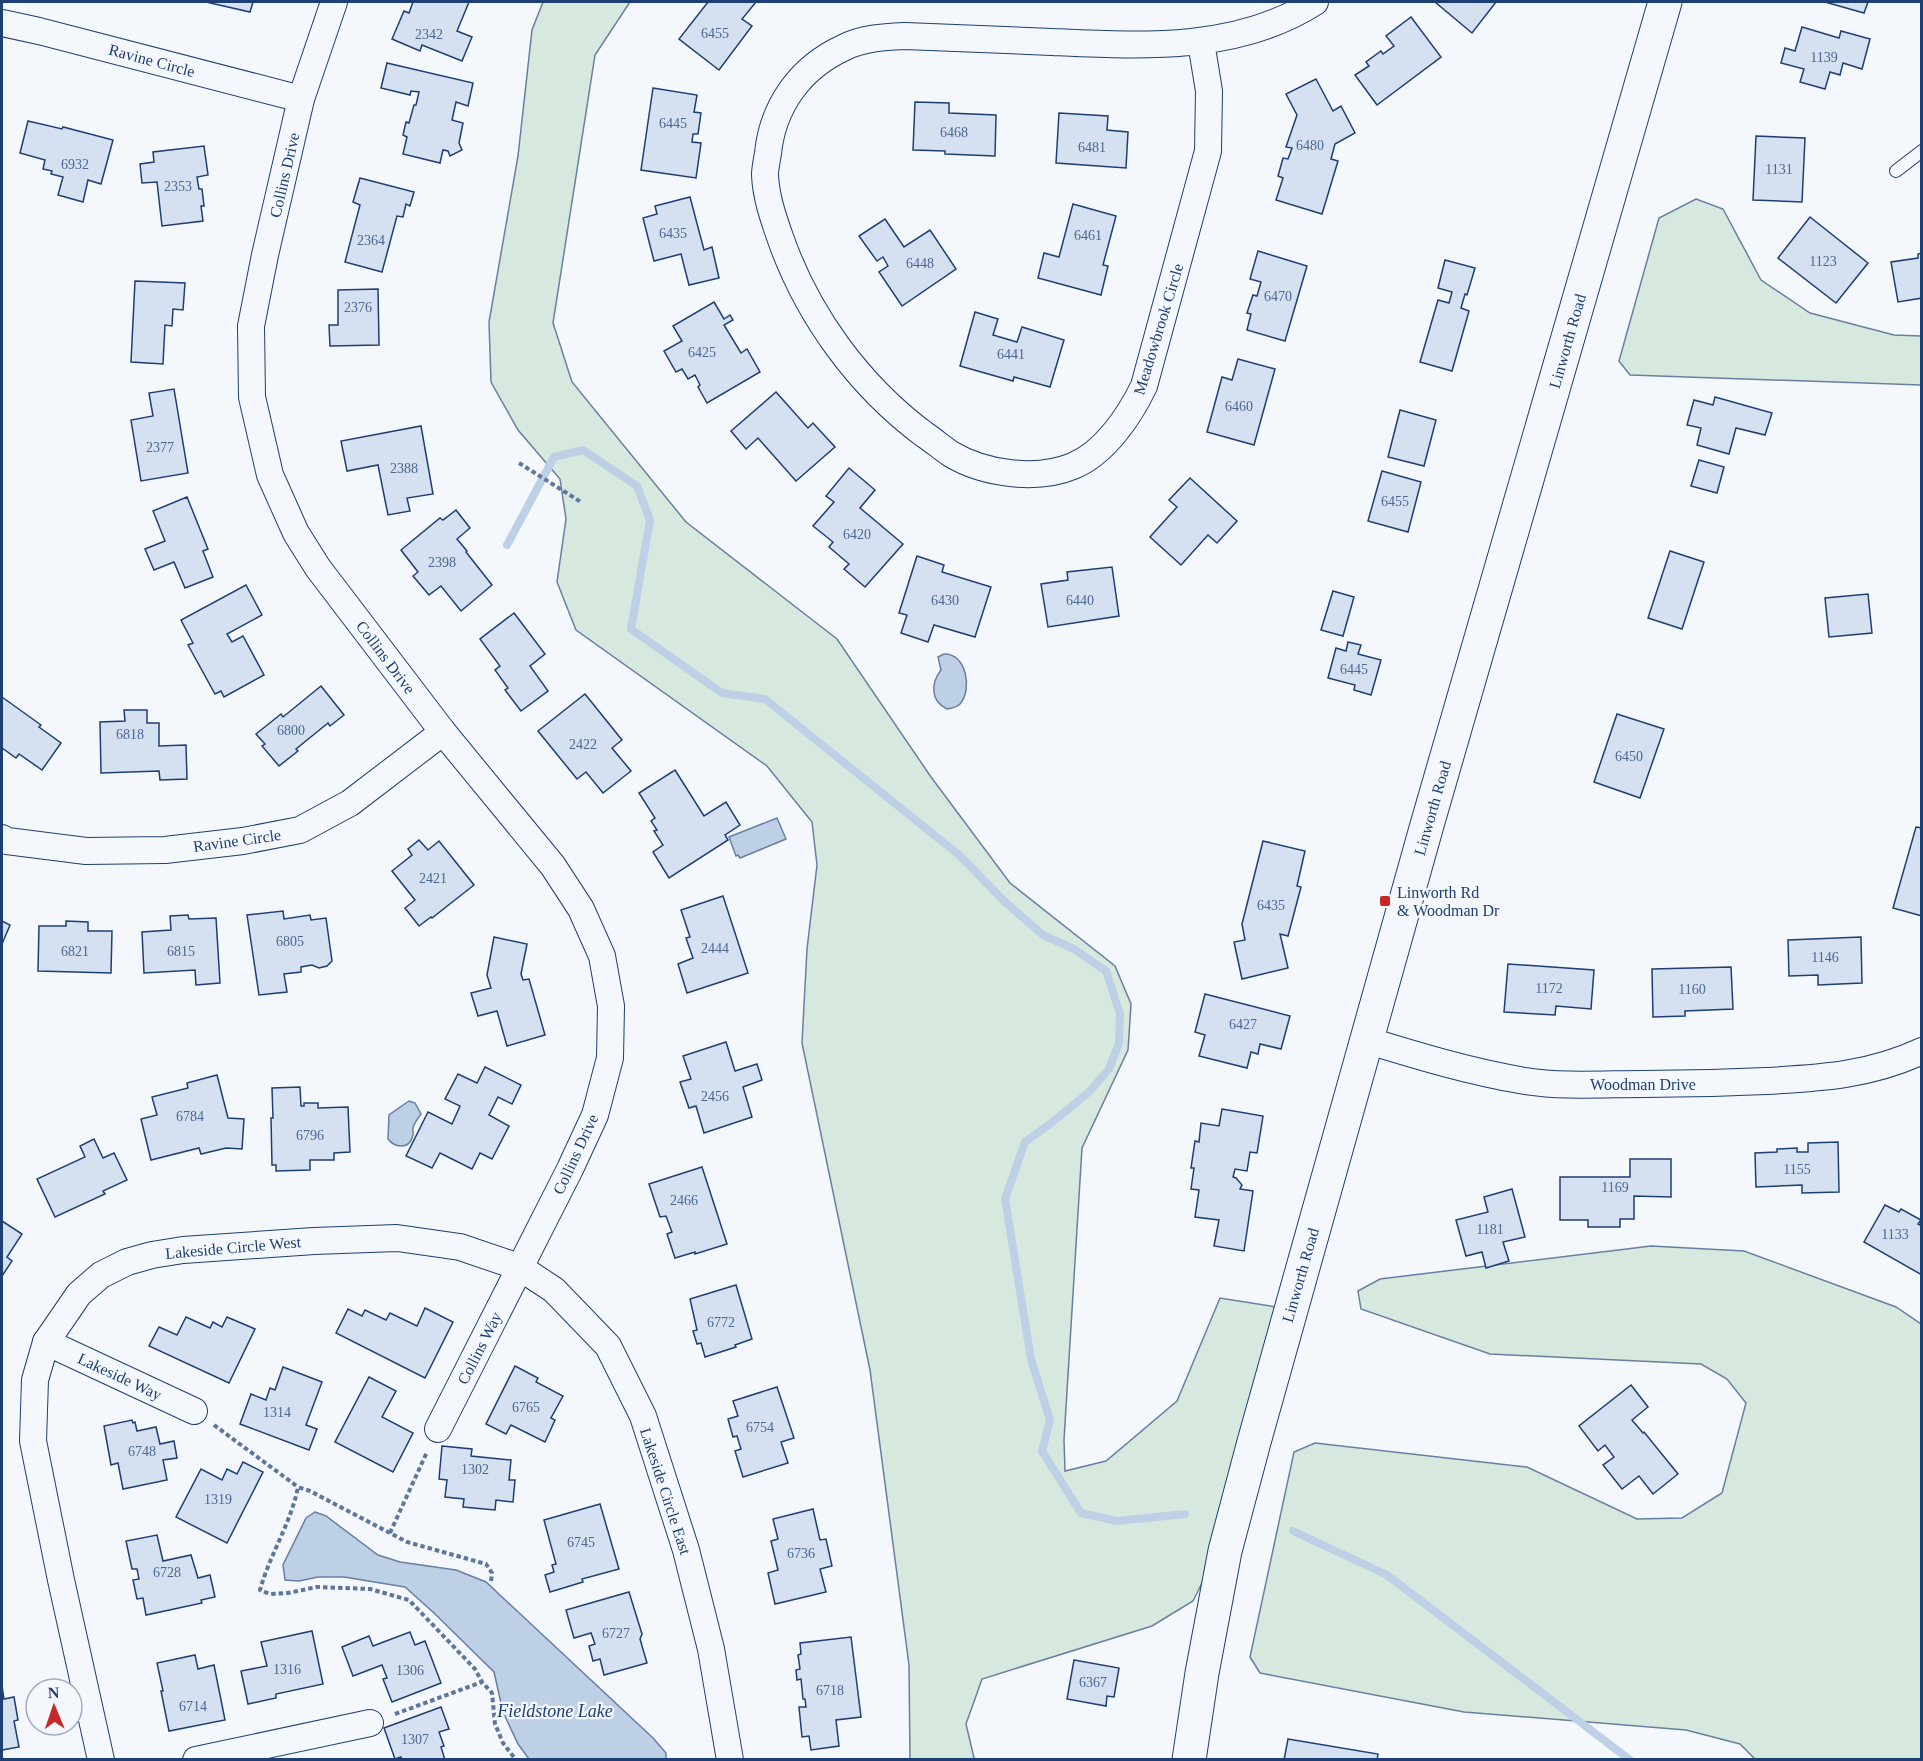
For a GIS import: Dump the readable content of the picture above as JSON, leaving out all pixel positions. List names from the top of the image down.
{
  "streets": {
    "main road": ["Linworth Road"],
    "street": [
      "Ravine Circle",
      "Collins Drive",
      "Meadowbrook Circle",
      "Woodman Drive",
      "Lakeside Circle West",
      "Collins Way",
      "Lakeside Way",
      "Lakeside Circle East"
    ]
  },
  "crossings": [
    ["Ravine Circle", "Collins Drive"],
    ["Collins Drive", "Lakeside Circle West"],
    ["Collins Drive", "Collins Way"],
    ["Collins Drive", "Lakeside Circle East"],
    ["Linworth Road", "Woodman Drive"],
    ["Lakeside Circle West", "Collins Way"],
    ["Lakeside Circle West", "Lakeside Way"],
    ["Lakeside Circle West", "Lakeside Circle East"],
    ["Collins Way", "Lakeside Circle East"]
  ],
  "water": ["Fieldstone Lake"],
  "places": {
    "transit": ["Linworth Rd & Woodman Dr"]
  },
  "house_numbers": [
    "6455",
    "2342",
    "1139",
    "6445",
    "6468",
    "6480",
    "6481",
    "6932",
    "1131",
    "2353",
    "6435",
    "6461",
    "2364",
    "1123",
    "6448",
    "6470",
    "2376",
    "6425",
    "6441",
    "6460",
    "2377",
    "2388",
    "6455",
    "6420",
    "2398",
    "6430",
    "6440",
    "6445",
    "6800",
    "6818",
    "2422",
    "6450",
    "2421",
    "6435",
    "6805",
    "2444",
    "6821",
    "6815",
    "1146",
    "1172",
    "1160",
    "6427",
    "2456",
    "6784",
    "6796",
    "1155",
    "1169",
    "2466",
    "1181",
    "1133",
    "6772",
    "6765",
    "1314",
    "6754",
    "6748",
    "1302",
    "1319",
    "6745",
    "6736",
    "6728",
    "6727",
    "1316",
    "1306",
    "6367",
    "6718",
    "6714",
    "1307"
  ],
  "north": "top"
}
